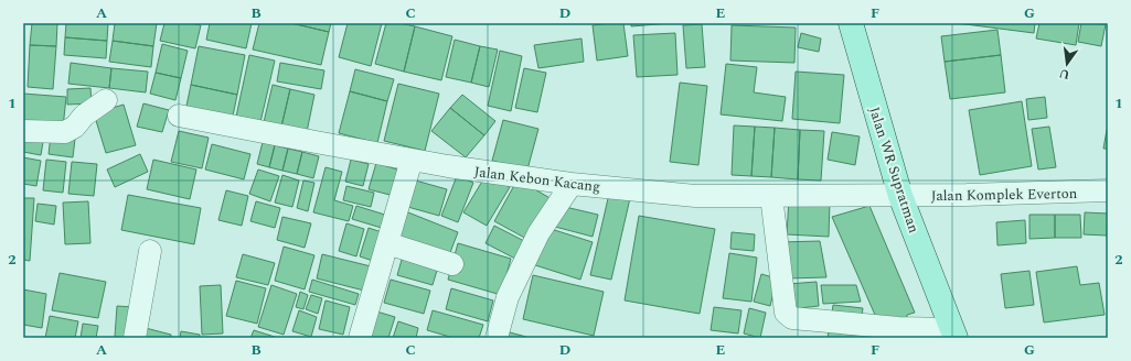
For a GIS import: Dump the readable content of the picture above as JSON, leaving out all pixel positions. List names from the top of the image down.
{
  "streets": {
    "main road": ["Jalan WR Supratman"],
    "street": ["Jalan Kebon Kacang", "Jalan Komplek Everton"]
  },
  "crossings": [
    ["Jalan WR Supratman", "Jalan Kebon Kacang"],
    ["Jalan WR Supratman", "Jalan Komplek Everton"],
    ["Jalan Kebon Kacang", "Jalan Komplek Everton"]
  ],
  "north": "bottom",
  "grid": {
    "columns": [
      "A",
      "B",
      "C",
      "D",
      "E",
      "F",
      "G"
    ],
    "rows": ["1", "2"]
  }
}
